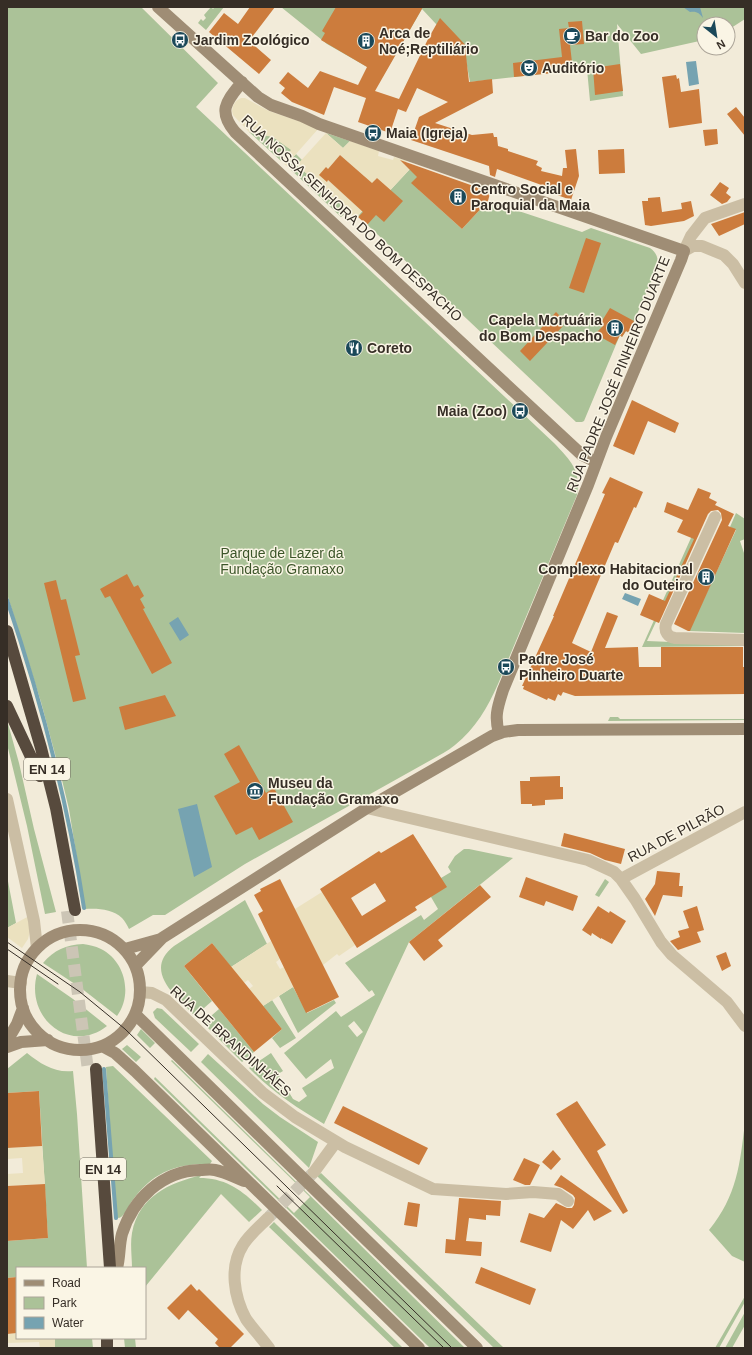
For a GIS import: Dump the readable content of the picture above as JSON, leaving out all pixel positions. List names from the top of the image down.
{
  "streets": {
    "highway": ["EN 14"],
    "main road": ["RUA NOSSA SENHORA DO BOM DESPACHO", "RUA PADRE JOSÉ PINHEIRO DUARTE"],
    "street": ["RUA DE PILRÃO", "RUA DE BRANDINHÃES"]
  },
  "crossings": [
    ["RUA NOSSA SENHORA DO BOM DESPACHO", "RUA PADRE JOSÉ PINHEIRO DUARTE"]
  ],
  "parks": ["Parque de Lazer da Fundação Gramaxo"],
  "places": {
    "cafe": ["Bar do Zoo"],
    "bus stop": [
      "Jardim Zoológico",
      "Maia (Igreja)",
      "Maia (Zoo)",
      "Padre José Pinheiro Duarte"
    ],
    "building": [
      "Arca de Noé;Reptiliário",
      "Centro Social e Paroquial da Maia",
      "Capela Mortuária do Bom Despacho",
      "Complexo Habitacional do Outeiro"
    ],
    "theatre": ["Auditório"],
    "restaurant": ["Coreto"],
    "museum": ["Museu da Fundação Gramaxo"]
  },
  "legend": ["Road", "Park", "Water"],
  "north": "bottom right"
}
